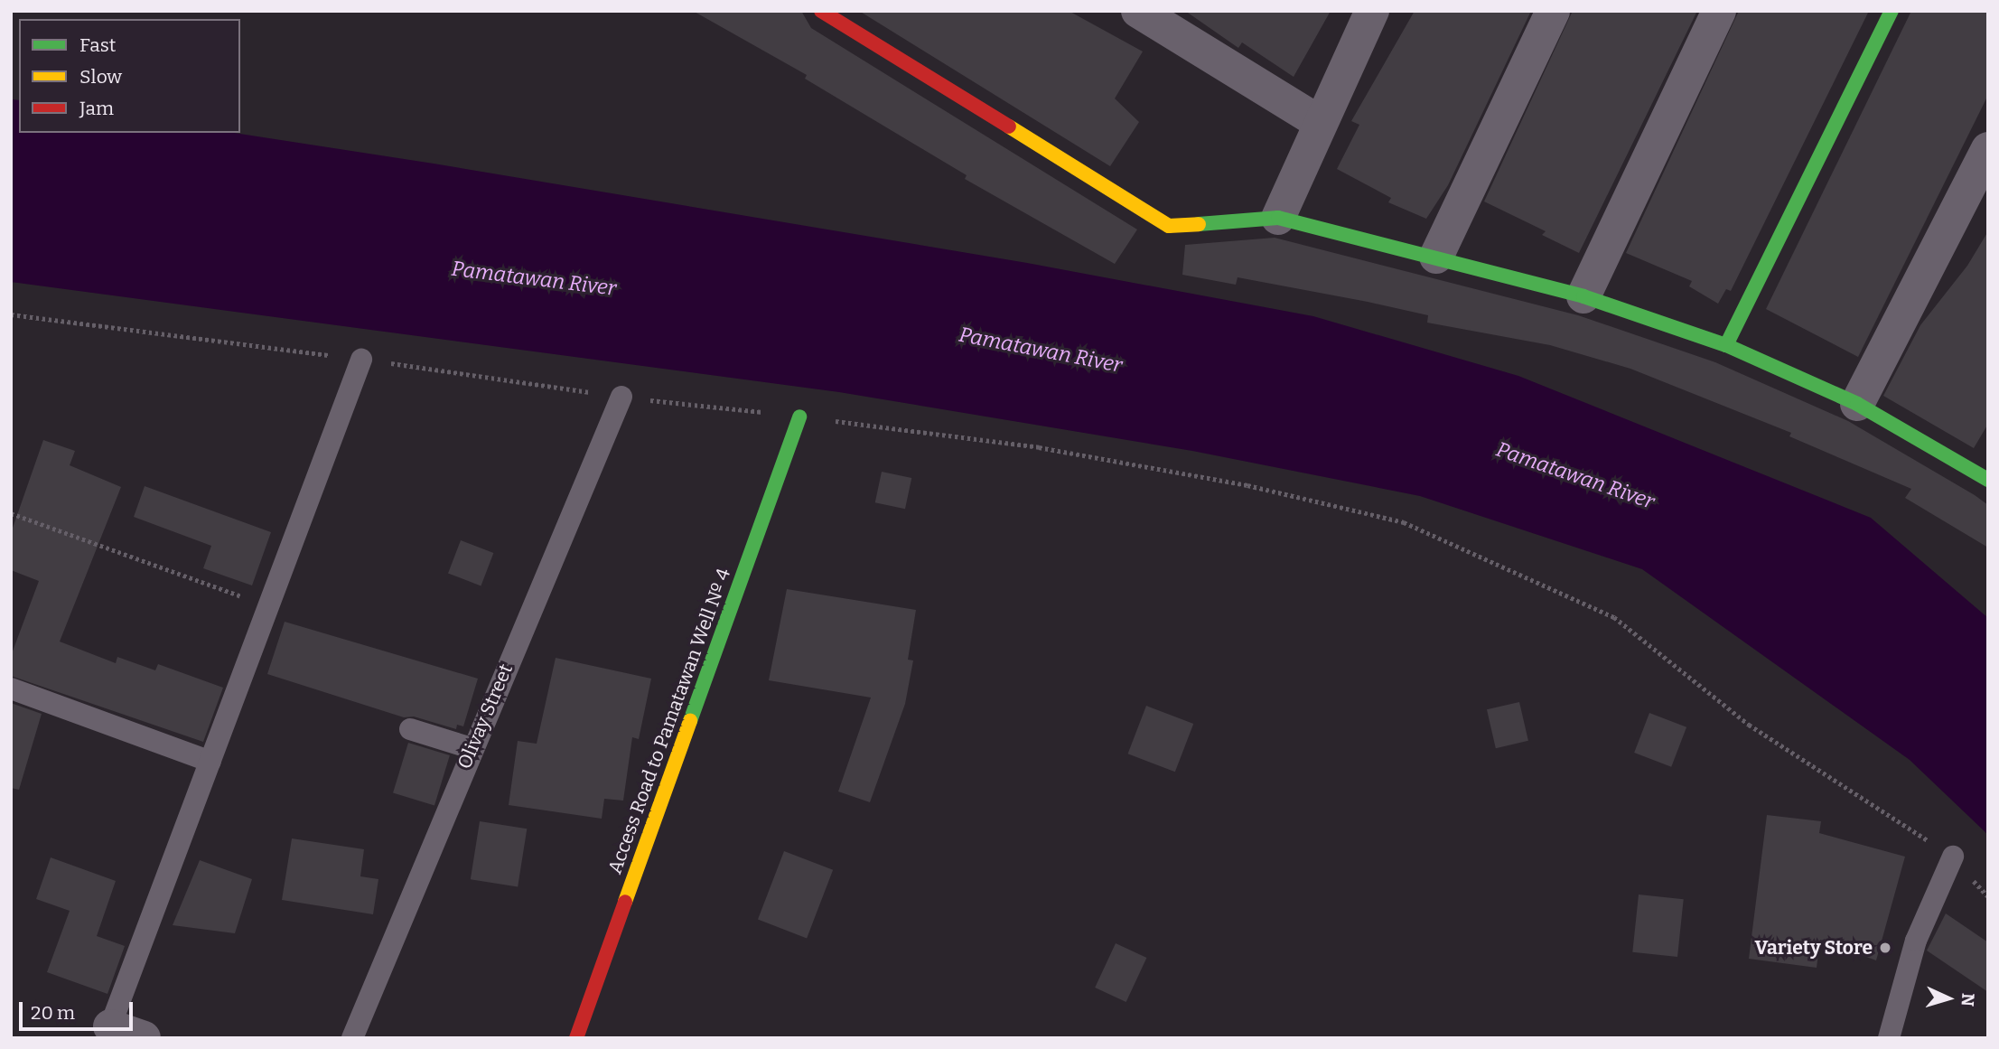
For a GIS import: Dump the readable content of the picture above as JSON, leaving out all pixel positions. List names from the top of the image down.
{
  "streets": {
    "street": ["Access Road to Pamatawan Well № 4"],
    "lane": ["Olivay Street"]
  },
  "water": ["Pamatawan River"],
  "places": ["Variety Store"],
  "legend": ["Fast", "Slow", "Jam"],
  "scale_bar": "20 m",
  "north": "right"
}
